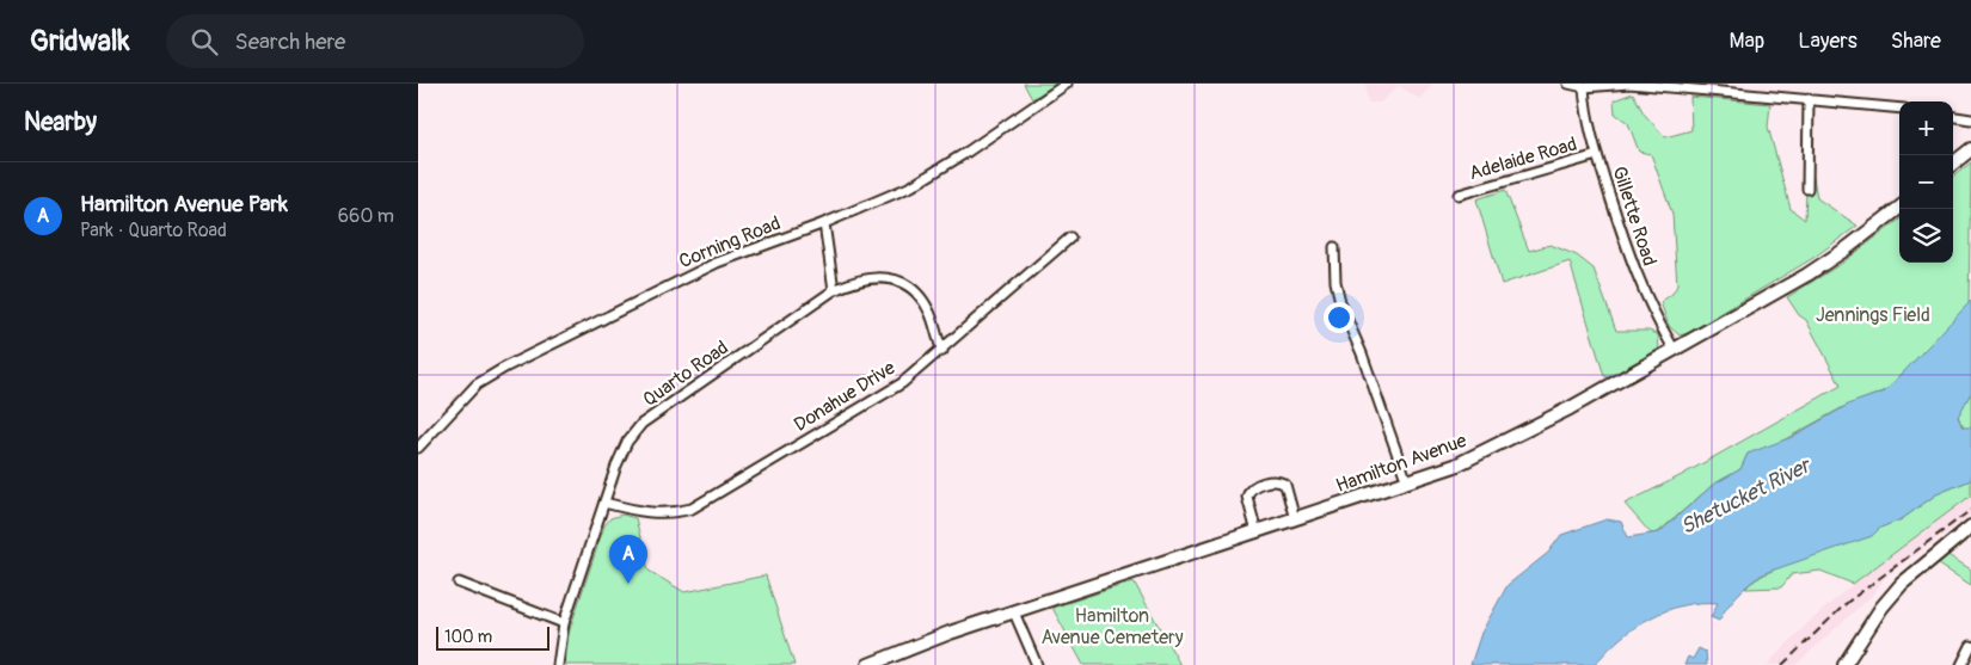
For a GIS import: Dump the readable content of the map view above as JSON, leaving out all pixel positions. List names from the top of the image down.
{
  "streets": {
    "main road": ["Hamilton Avenue"],
    "street": [
      "Adelaide Road",
      "Gillette Road",
      "Corning Road",
      "Quarto Road",
      "Donahue Drive"
    ]
  },
  "crossings": [
    ["Adelaide Road", "Gillette Road"],
    ["Gillette Road", "Hamilton Avenue"],
    ["Quarto Road", "Donahue Drive"]
  ],
  "water": ["Shetucket River"],
  "parks": ["Jennings Field", "Hamilton Avenue Cemetery"],
  "scale_bar": "100 m",
  "page": {
    "header": "Gridwalk",
    "search": "Search here",
    "nav": ["Map", "Layers", "Share"],
    "heading": "Nearby",
    "map_buttons": ["+", "−"],
    "list": [
      {
        "mark": "A",
        "name": "Hamilton Avenue Park",
        "note": "Park · Quarto Road",
        "value": "660 m"
      }
    ],
    "pins": "A",
    "scale": "100 m"
  }
}
